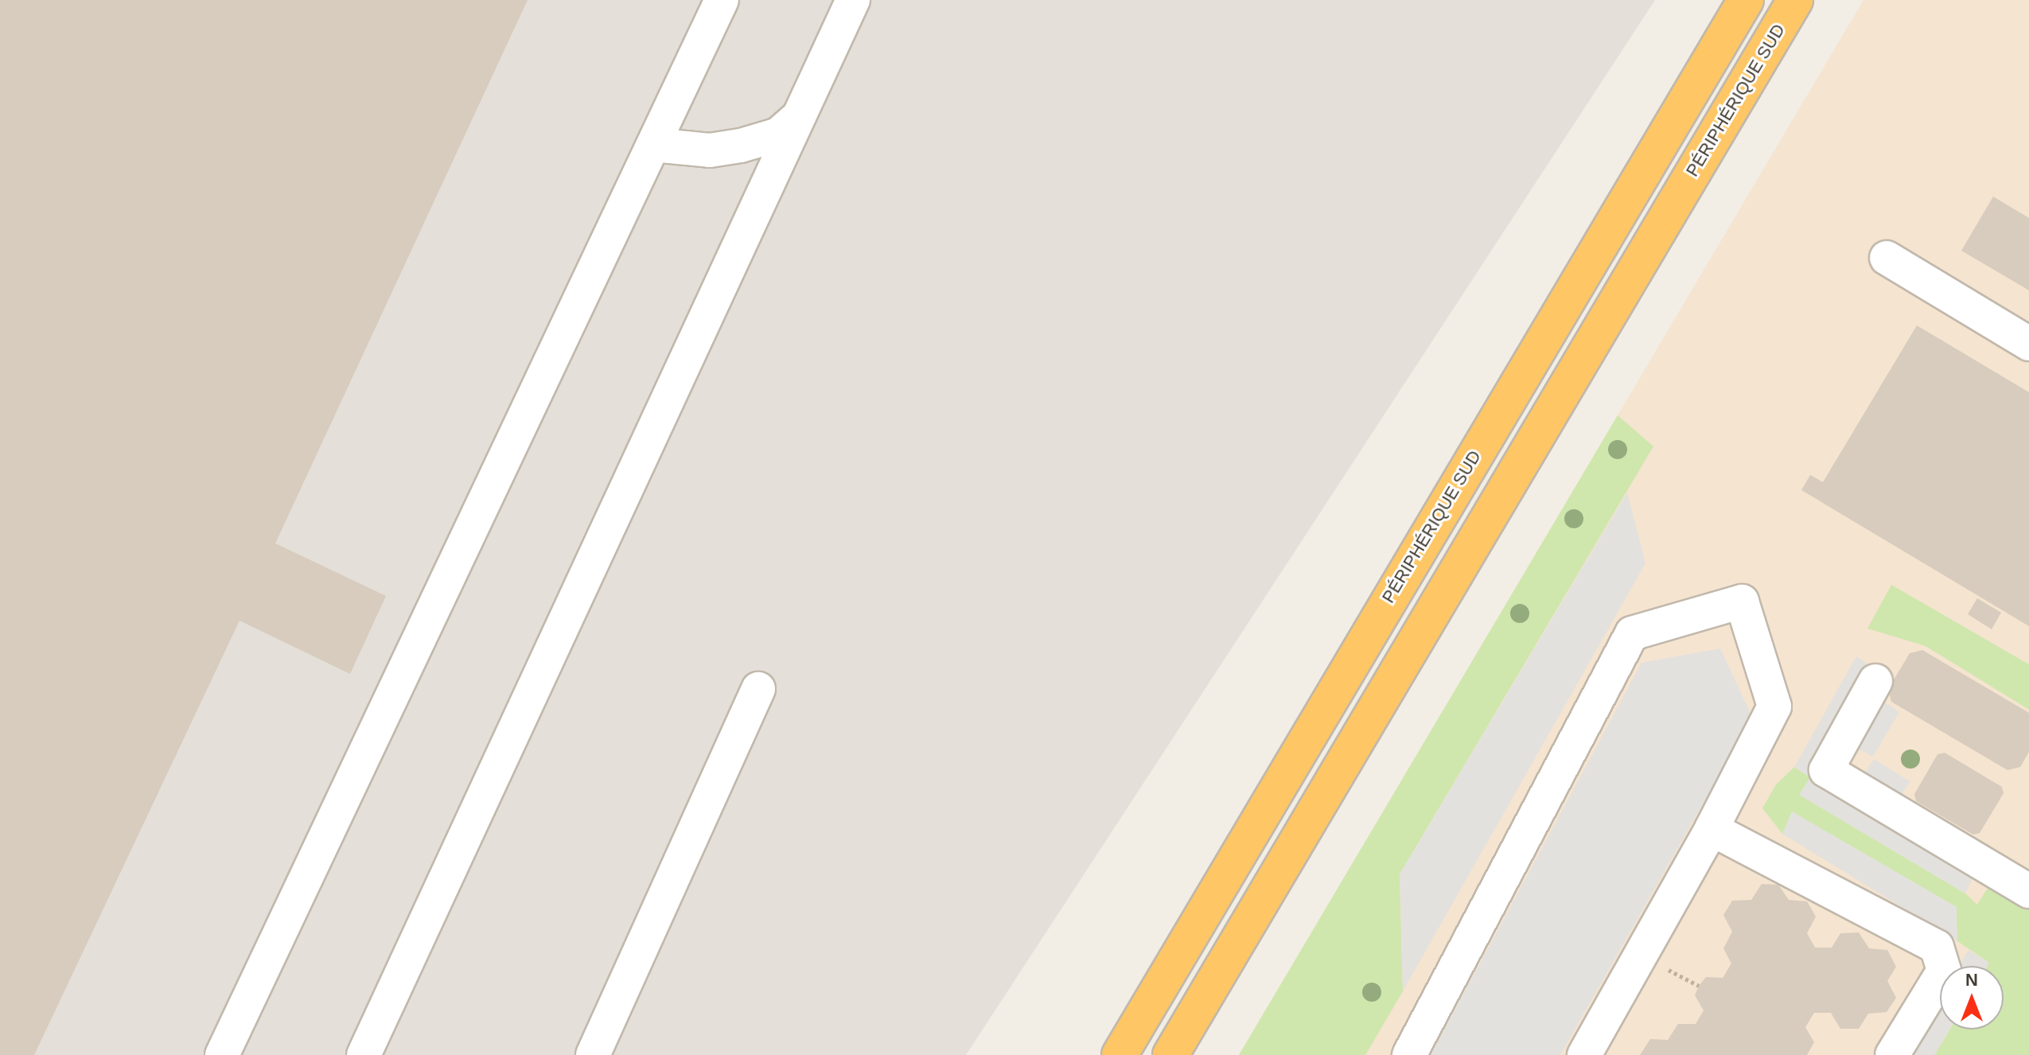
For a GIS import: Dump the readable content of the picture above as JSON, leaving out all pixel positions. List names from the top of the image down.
{
  "streets": {
    "highway": ["PÉRIPHÉRIQUE SUD"]
  },
  "north": "top"
}
